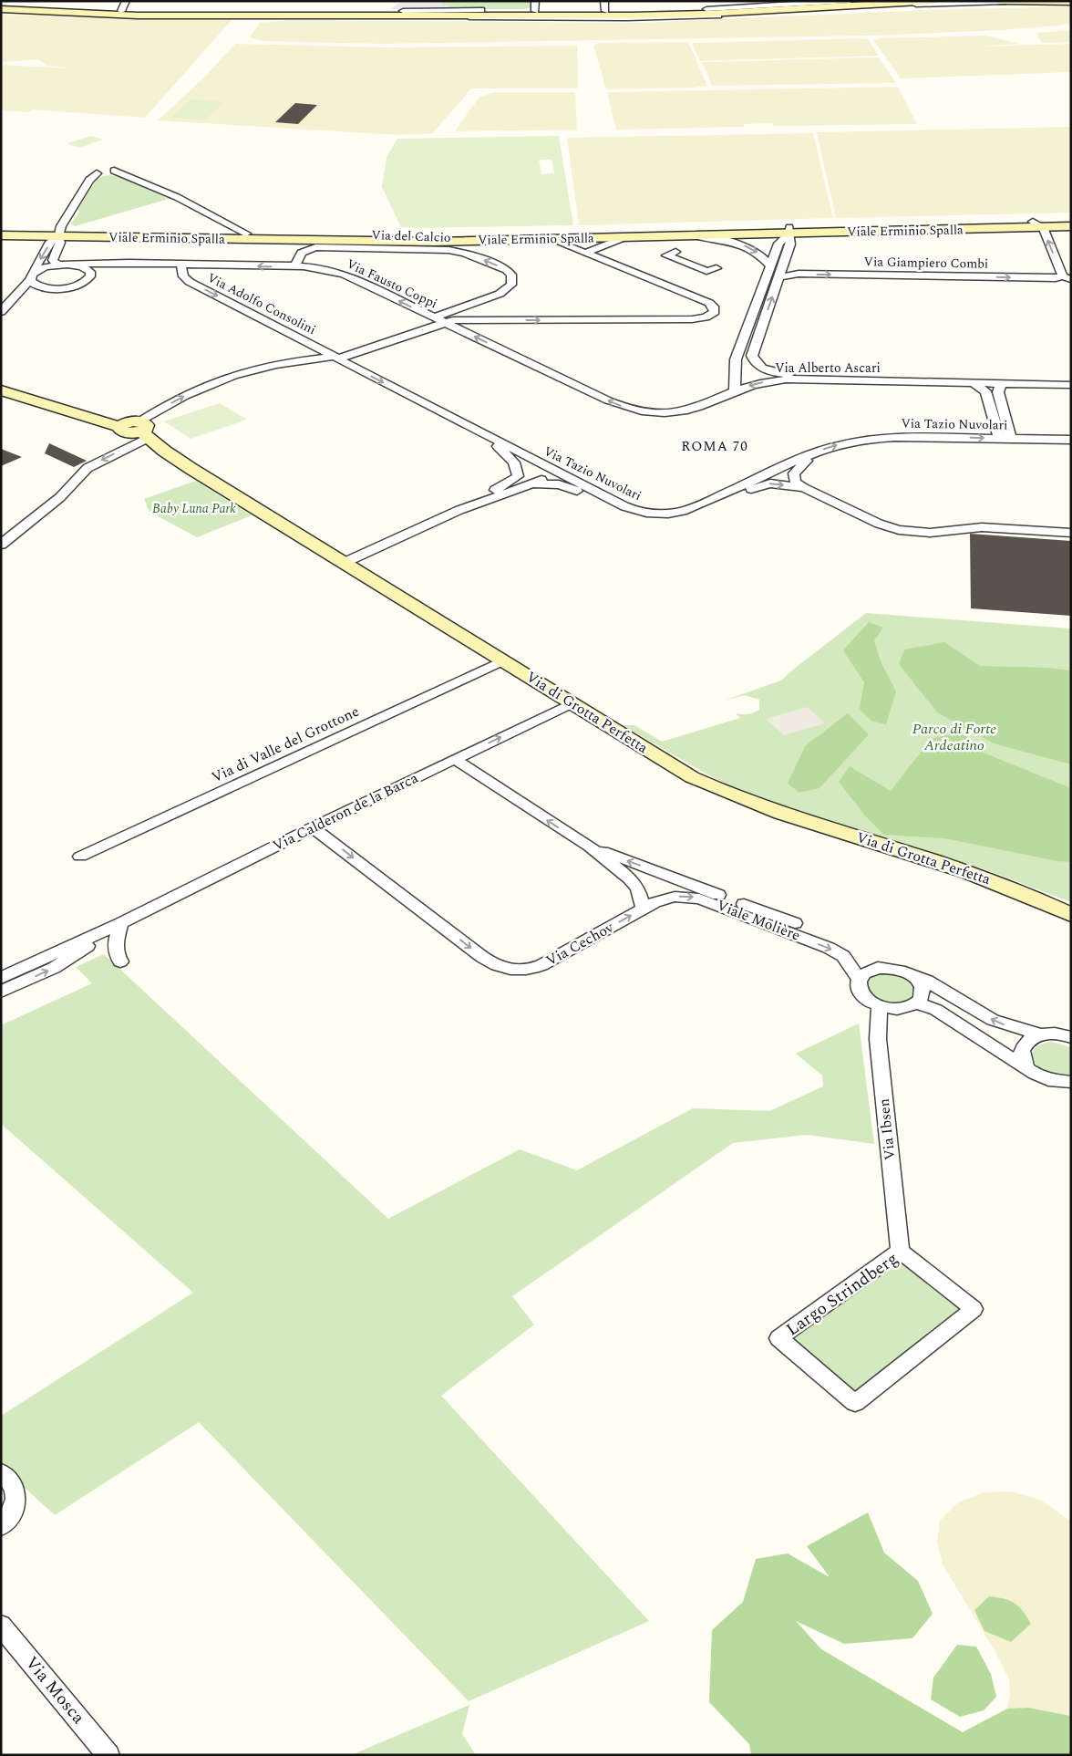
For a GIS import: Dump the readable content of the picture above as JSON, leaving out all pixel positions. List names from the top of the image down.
{
  "streets": {
    "main road": ["Viale Erminio Spalla", "Via di Grotta Perfetta"],
    "street": [
      "Via del Calcio",
      "Via Giampiero Combi",
      "Via Fausto Coppi",
      "Via Adolfo Consolini",
      "Via Alberto Ascari",
      "Via Tazio Nuvolari",
      "Via di Valle del Grottone",
      "Via Calderon de la Barca",
      "Viale Molière",
      "Via Cechov",
      "Via Ibsen",
      "Largo Strindberg",
      "Via Mosca"
    ]
  },
  "crossings": [
    ["Via del Calcio", "Via Fausto Coppi"],
    ["Via del Calcio", "Via Alberto Ascari"],
    ["Via Fausto Coppi", "Via Adolfo Consolini"],
    ["Via Fausto Coppi", "Via Alberto Ascari"],
    ["Via Adolfo Consolini", "Via Tazio Nuvolari"],
    ["Via di Grotta Perfetta", "Via di Valle del Grottone"],
    ["Via di Grotta Perfetta", "Via Calderon de la Barca"],
    ["Via Calderon de la Barca", "Via Cechov"],
    ["Viale Molière", "Via Cechov"],
    ["Viale Molière", "Via Ibsen"],
    ["Via Ibsen", "Largo Strindberg"]
  ],
  "one_way": ["Via Giampiero Combi", "Via Adolfo Consolini", "Via Cechov"],
  "districts": ["ROMA 70"],
  "parks": ["Baby Luna Park", "Parco di Forte Ardeatino"]
}
